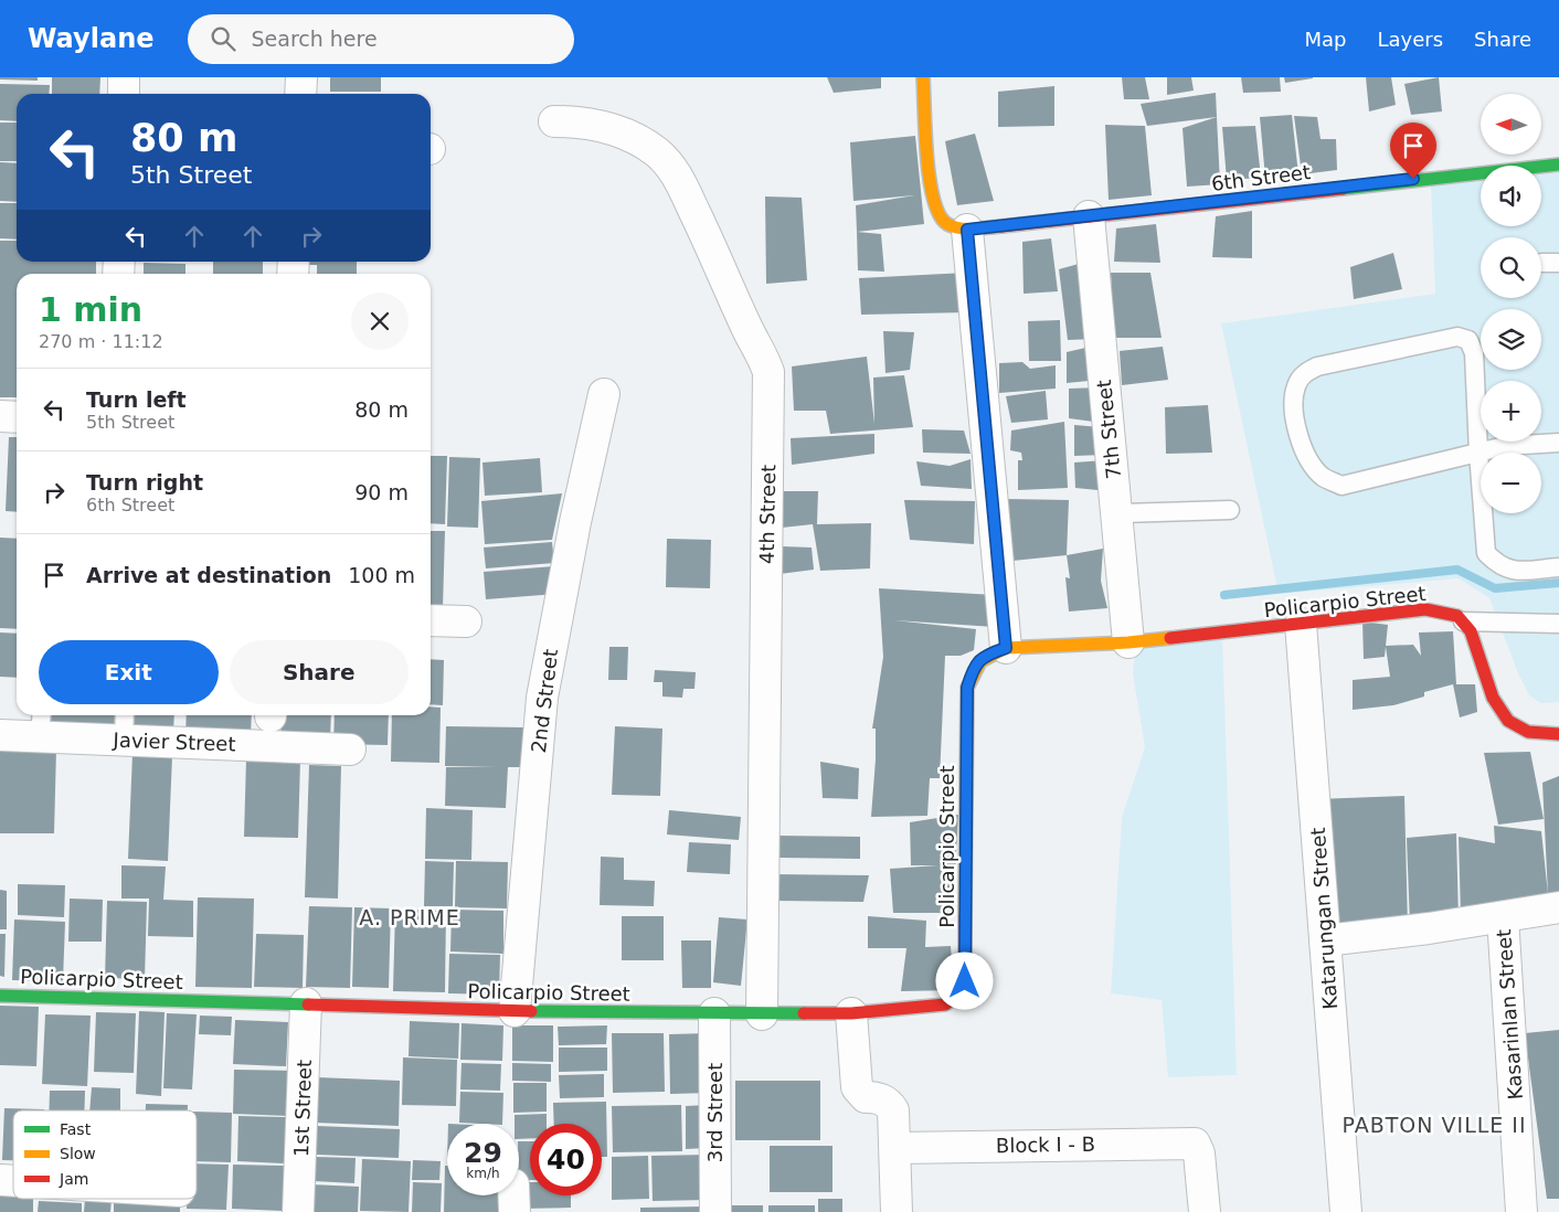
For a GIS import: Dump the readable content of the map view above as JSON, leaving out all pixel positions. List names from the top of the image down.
{
  "streets": {
    "street": [
      "6th Street",
      "7th Street",
      "4th Street",
      "Policarpio Street",
      "2nd Street",
      "Javier Street",
      "Katarungan Street",
      "Kasarinlan Street",
      "1st Street",
      "3rd Street",
      "Block I - B"
    ]
  },
  "crossings": [
    ["6th Street", "7th Street"],
    ["7th Street", "Policarpio Street"],
    ["4th Street", "Policarpio Street"],
    ["Policarpio Street", "2nd Street"],
    ["Policarpio Street", "Katarungan Street"],
    ["Policarpio Street", "1st Street"],
    ["Policarpio Street", "3rd Street"]
  ],
  "districts": ["A. PRIME", "PABTON VILLE II"],
  "legend": ["Fast", "Slow", "Jam"],
  "north": "left",
  "page": {
    "header": "Waylane",
    "search": "Search here",
    "nav": ["Map", "Layers", "Share"],
    "map_buttons": ["+", "−"],
    "turn": ["80 m", "5th Street"],
    "heading": ["1 min", "270 m · 11:12"],
    "list": [
      {
        "name": "Turn left",
        "note": "5th Street",
        "value": "80 m"
      },
      {
        "name": "Turn right",
        "note": "6th Street",
        "value": "90 m"
      },
      {
        "name": "Arrive at destination",
        "value": "100 m"
      }
    ],
    "buttons": ["Exit", "Share"],
    "speed": "29 km/h",
    "limit": "40"
  }
}
